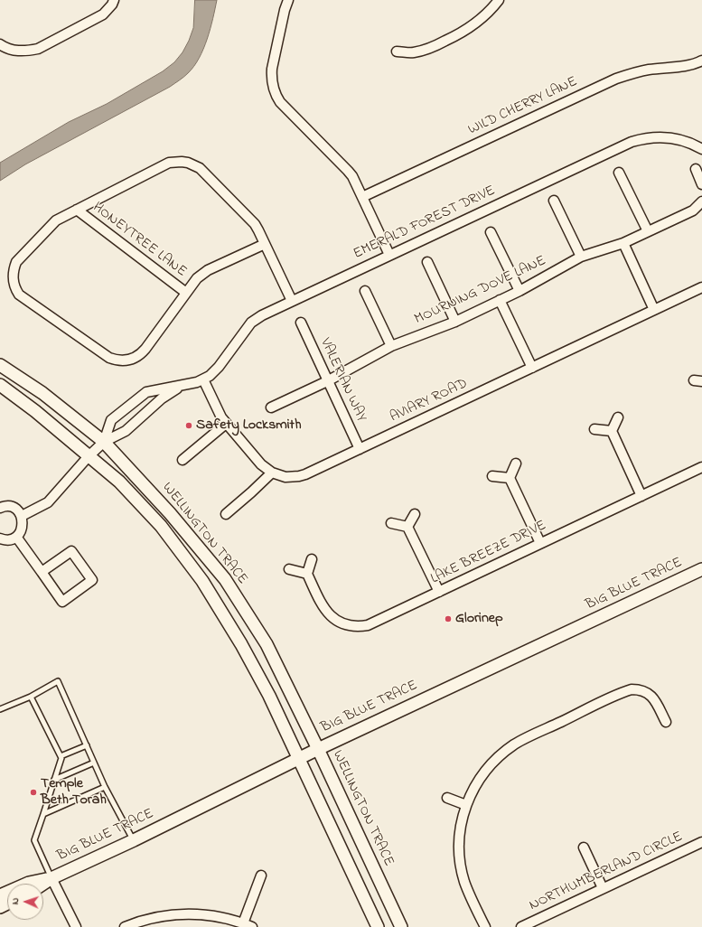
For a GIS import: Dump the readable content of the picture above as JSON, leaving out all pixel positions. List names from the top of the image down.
{
  "streets": {
    "street": [
      "WILD CHERRY LANE",
      "EMERALD FOREST DRIVE",
      "HONEYTREE LANE",
      "MOURNING DOVE LANE",
      "VALERIAN WAY",
      "AVIARY ROAD",
      "WELLINGTON TRACE",
      "LAKE BREEZE DRIVE",
      "BIG BLUE TRACE",
      "NORTHUMBERLAND CIRCLE"
    ]
  },
  "crossings": [
    ["EMERALD FOREST DRIVE", "AVIARY ROAD"],
    ["EMERALD FOREST DRIVE", "WELLINGTON TRACE"],
    ["MOURNING DOVE LANE", "VALERIAN WAY"],
    ["VALERIAN WAY", "AVIARY ROAD"],
    ["WELLINGTON TRACE", "BIG BLUE TRACE"]
  ],
  "places": ["Safety Locksmith", "Glorinep", "Temple Beth Torah"],
  "north": "left"
}
